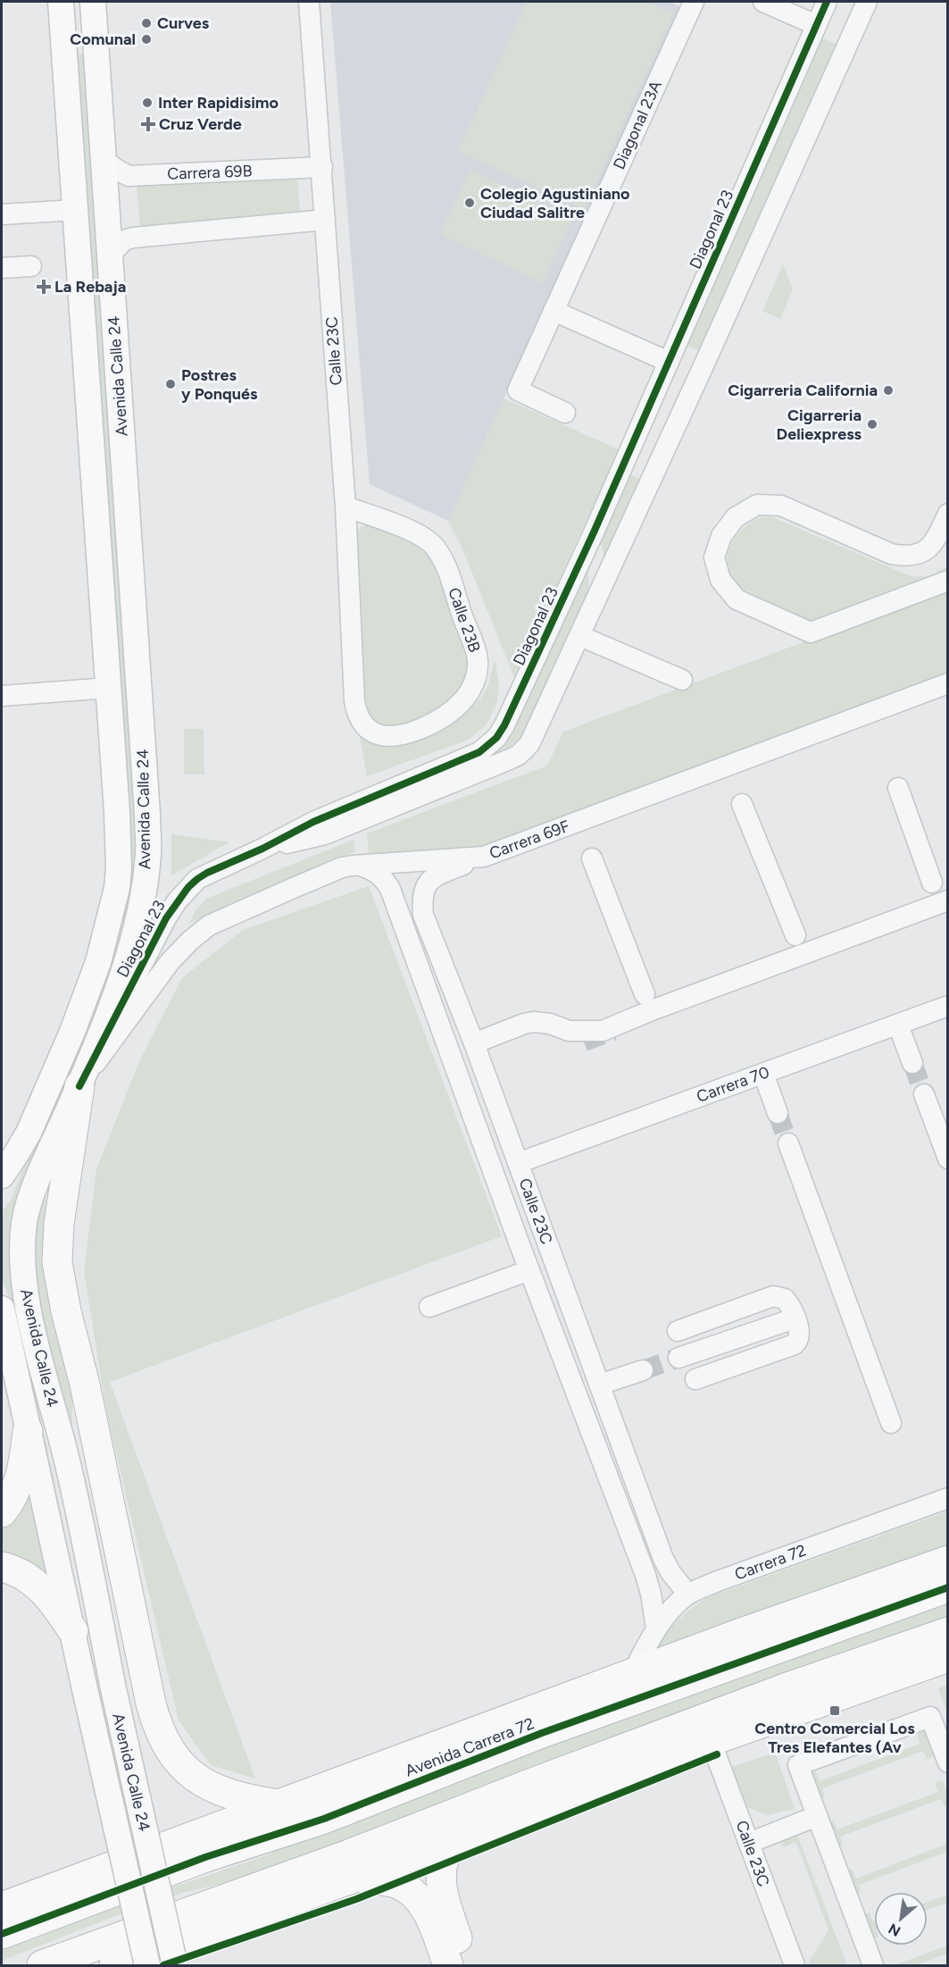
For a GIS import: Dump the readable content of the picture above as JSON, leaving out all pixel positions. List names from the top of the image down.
{
  "streets": {
    "highway": ["Avenida Carrera 72"],
    "main road": ["Avenida Calle 24"],
    "street": [
      "Diagonal 23A",
      "Carrera 69B",
      "Diagonal 23",
      "Calle 23C",
      "Calle 23B",
      "Carrera 69F",
      "Carrera 70",
      "Carrera 72"
    ]
  },
  "crossings": [
    ["Carrera 69B", "Calle 23C"],
    ["Carrera 69B", "Avenida Calle 24"],
    ["Diagonal 23", "Avenida Calle 24"],
    ["Diagonal 23", "Carrera 69F"],
    ["Calle 23C", "Calle 23B"],
    ["Calle 23C", "Carrera 69F"],
    ["Calle 23C", "Carrera 70"],
    ["Calle 23C", "Carrera 72"],
    ["Avenida Calle 24", "Carrera 69F"],
    ["Carrera 72", "Avenida Carrera 72"]
  ],
  "places": {
    "other": [
      "Curves",
      "Comunal",
      "Inter Rapidisimo",
      "Colegio Agustiniano Ciudad Salitre",
      "Postres y Ponqués",
      "Cigarreria California",
      "Cigarreria Deliexpress"
    ],
    "health": ["Cruz Verde", "La Rebaja"],
    "transit": ["Centro Comercial Los Tres Elefantes (Av"]
  },
  "north": "bottom left"
}
